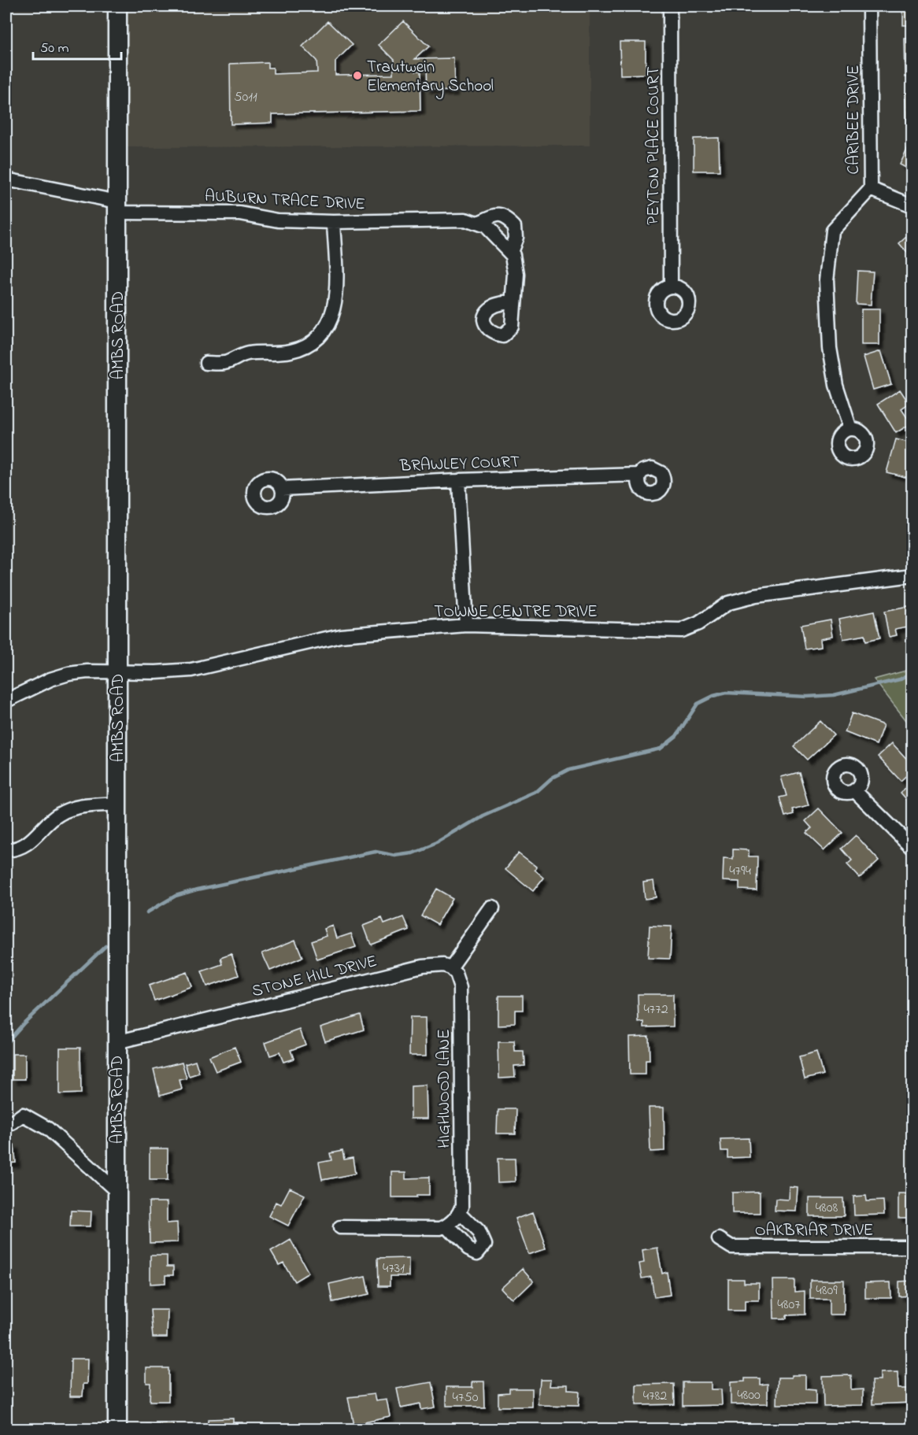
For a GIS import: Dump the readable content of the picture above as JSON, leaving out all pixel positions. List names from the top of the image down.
{
  "streets": {
    "street": [
      "CARIBEE DRIVE",
      "PEYTON PLACE COURT",
      "AUBURN TRACE DRIVE",
      "AMBS ROAD",
      "BRAWLEY COURT",
      "TOWNE CENTRE DRIVE",
      "STONE HILL DRIVE",
      "HIGHWOOD LANE",
      "OAKBRIAR DRIVE"
    ]
  },
  "crossings": [
    ["AUBURN TRACE DRIVE", "AMBS ROAD"],
    ["AMBS ROAD", "TOWNE CENTRE DRIVE"],
    ["AMBS ROAD", "STONE HILL DRIVE"],
    ["STONE HILL DRIVE", "HIGHWOOD LANE"]
  ],
  "places": ["Trautwein Elementary School"],
  "house_numbers": [
    "5011",
    "4794",
    "4772",
    "4808",
    "4731",
    "4809",
    "4807",
    "4800",
    "4782",
    "4750"
  ],
  "scale_bar": "50 m"
}
